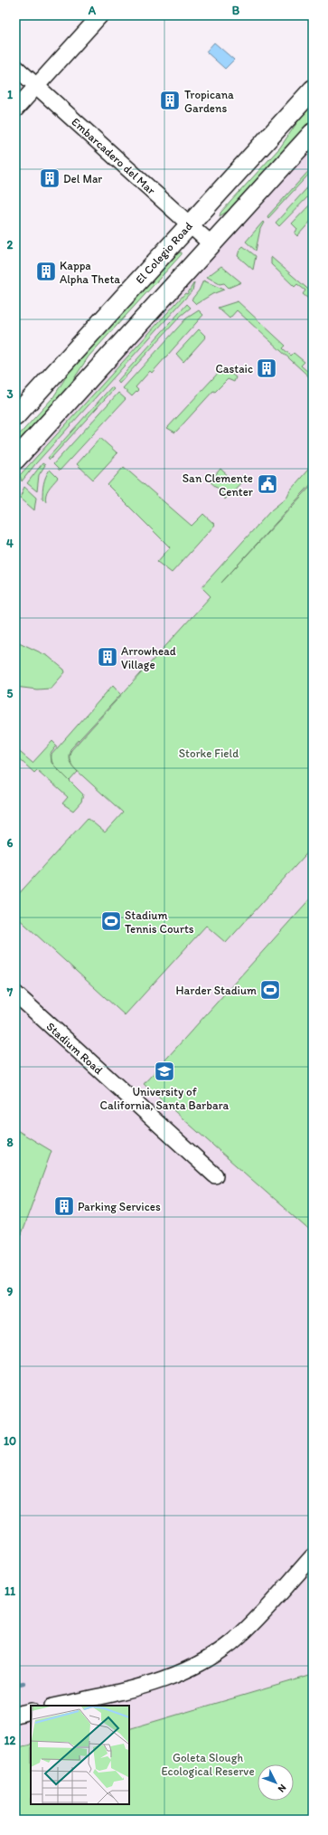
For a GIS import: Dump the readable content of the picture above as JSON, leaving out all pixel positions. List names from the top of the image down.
{
  "streets": {
    "main road": ["El Colegio Road"],
    "street": ["Embarcadero del Mar", "Stadium Road"]
  },
  "crossings": [
    ["Embarcadero del Mar", "El Colegio Road"]
  ],
  "parks": ["Storke Field", "Goleta Slough Ecological Reserve"],
  "places": {
    "building": [
      "Tropicana Gardens",
      "Del Mar",
      "Kappa Alpha Theta",
      "Castaic",
      "Arrowhead Village",
      "Parking Services"
    ],
    "public building": ["San Clemente Center"],
    "sports": ["Stadium Tennis Courts", "Harder Stadium"],
    "school or university": ["University of California, Santa Barbara"]
  },
  "north": "bottom right",
  "grid": {
    "columns": ["A", "B"],
    "rows": [
      "1",
      "2",
      "3",
      "4",
      "5",
      "6",
      "7",
      "8",
      "9",
      "10",
      "11",
      "12"
    ]
  }
}
